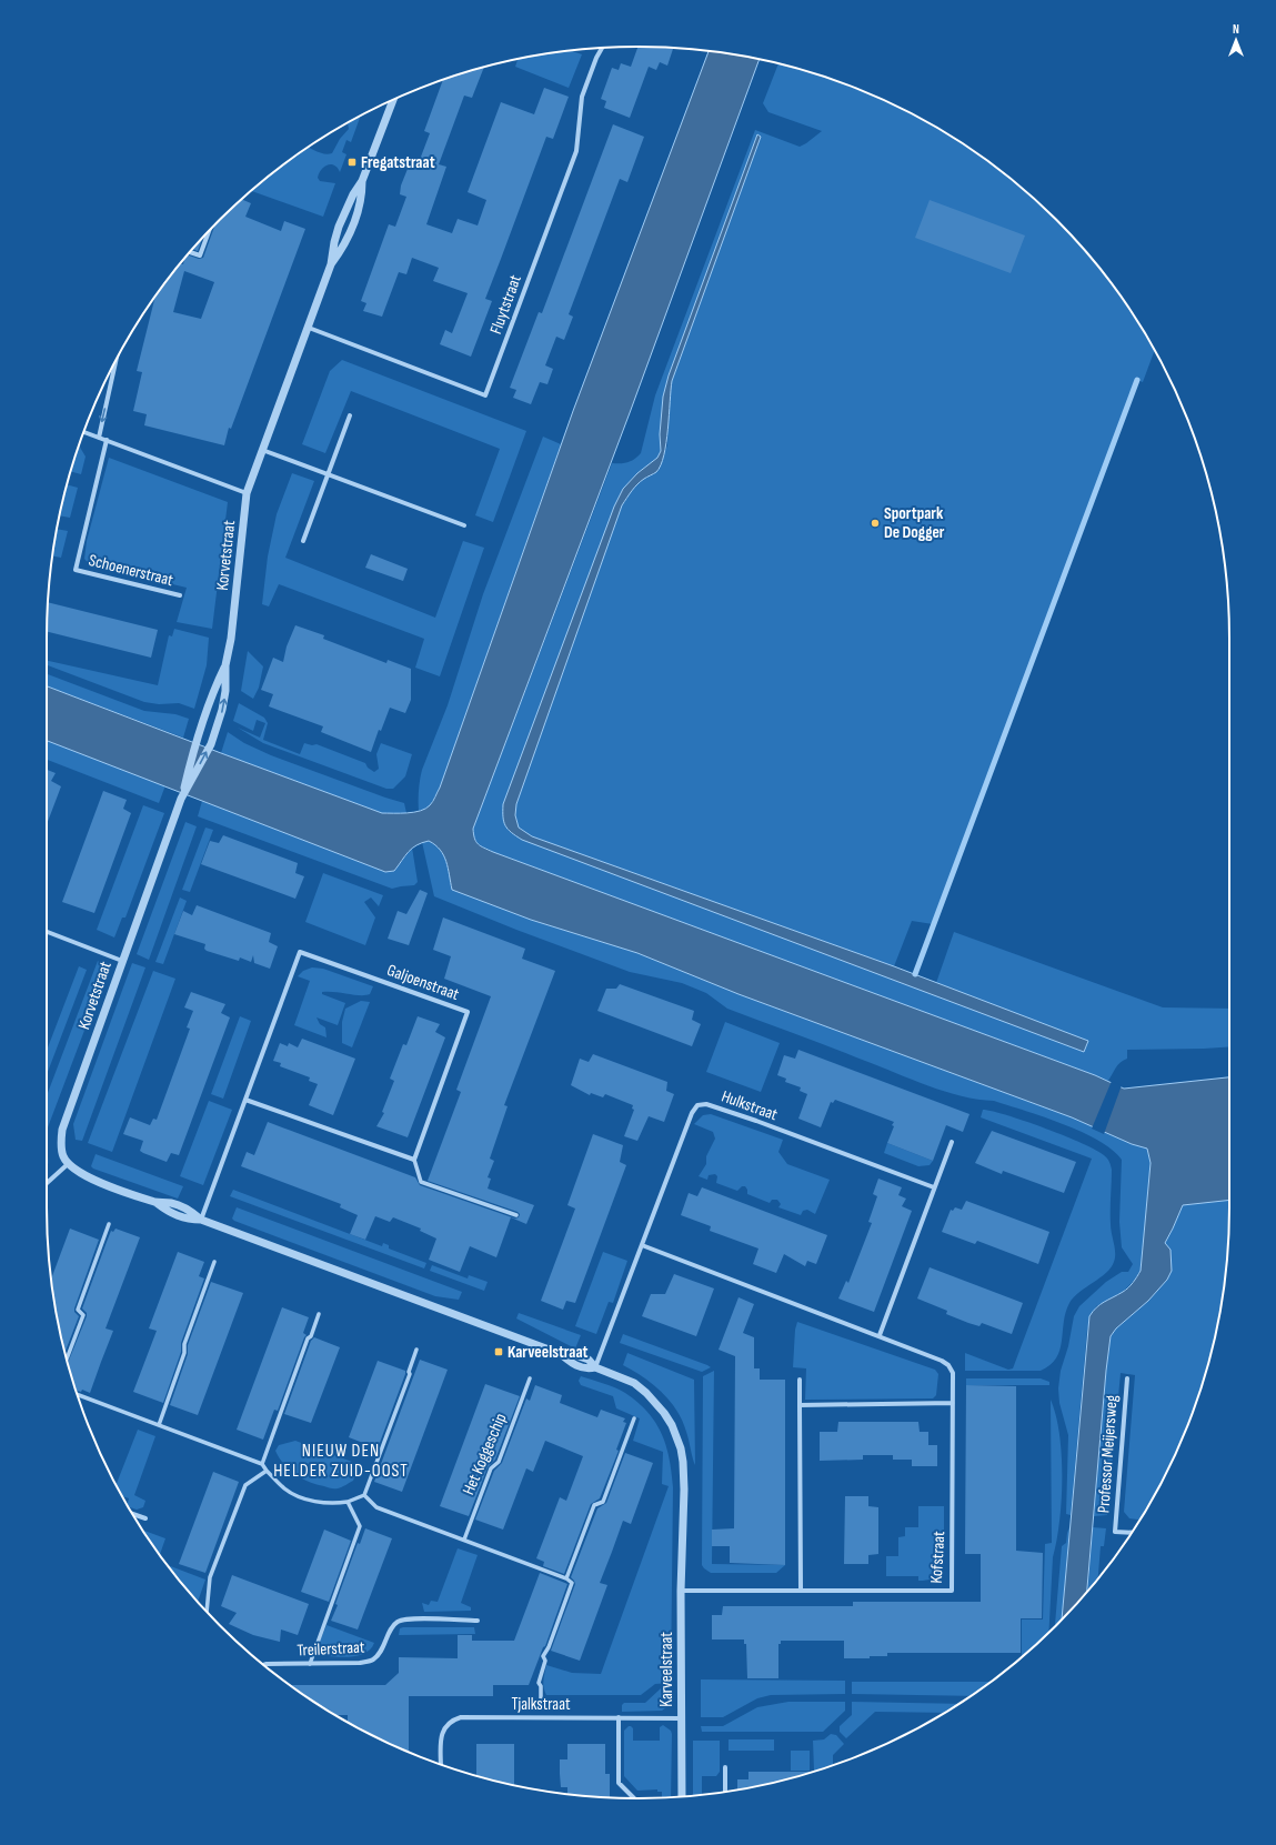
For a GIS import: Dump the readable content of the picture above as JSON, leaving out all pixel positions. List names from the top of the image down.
{
  "streets": {
    "street": [
      "Fluytstraat",
      "Korvetstraat",
      "Schoenerstraat",
      "Galjoenstraat",
      "Hulkstraat",
      "Het Koggeschip",
      "Professor Meijersweg",
      "Kofstraat",
      "Treilerstraat",
      "Karveelstraat",
      "Tjalkstraat"
    ]
  },
  "crossings": [
    ["Fluytstraat", "Korvetstraat"],
    ["Korvetstraat", "Karveelstraat"],
    ["Galjoenstraat", "Karveelstraat"],
    ["Hulkstraat", "Karveelstraat"],
    ["Kofstraat", "Karveelstraat"],
    ["Karveelstraat", "Tjalkstraat"]
  ],
  "districts": ["NIEUW DEN HELDER ZUID-OOST"],
  "places": {
    "transit": ["Fregatstraat", "Karveelstraat"],
    "other": ["Sportpark De Dogger"]
  },
  "north": "top"
}
